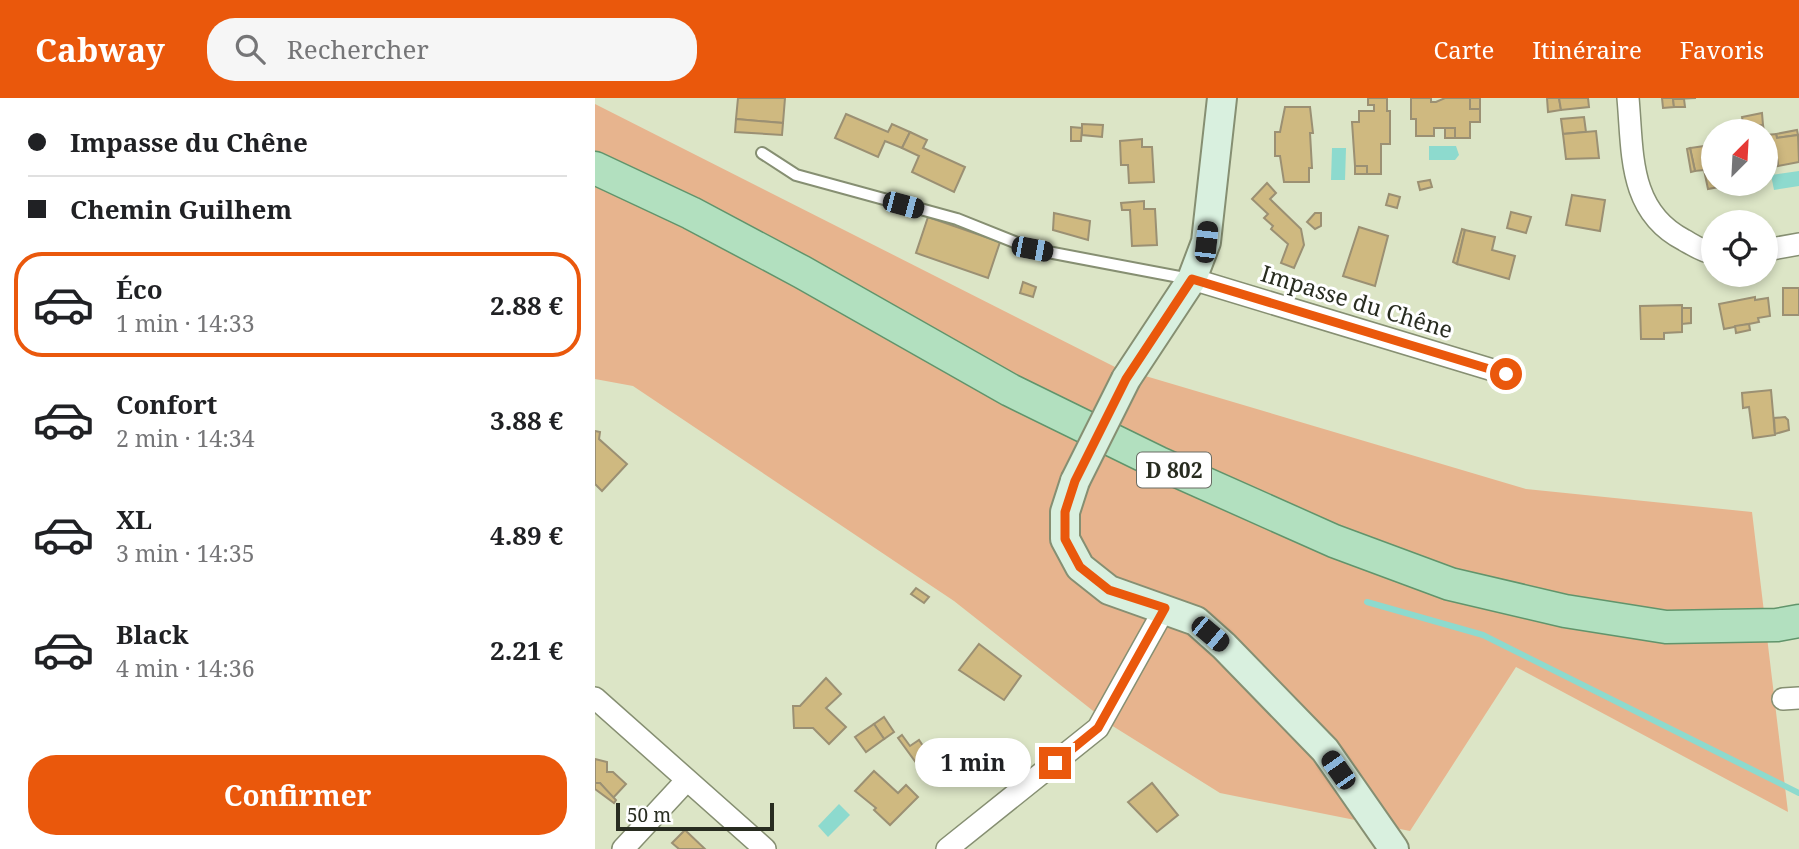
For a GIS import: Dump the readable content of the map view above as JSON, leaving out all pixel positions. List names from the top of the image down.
{
  "streets": {
    "main road": ["D 802"],
    "street": ["Impasse du Chêne"]
  },
  "scale_bar": "50 m",
  "north": "top right",
  "page": {
    "header": "Cabway",
    "search": "Rechercher",
    "nav": ["Carte", "Itinéraire", "Favoris"],
    "banner": ["Impasse du Chêne", "Chemin Guilhem"],
    "list": [
      {
        "name": "Éco",
        "note": "1 min · 14:33",
        "value": "2.88 €"
      },
      {
        "name": "Confort",
        "note": "2 min · 14:34",
        "value": "3.88 €"
      },
      {
        "name": "XL",
        "note": "3 min · 14:35",
        "value": "4.89 €"
      },
      {
        "name": "Black",
        "note": "4 min · 14:36",
        "value": "2.21 €"
      }
    ],
    "bubble": "1 min",
    "buttons": "Confirmer",
    "scale": "50 m"
  }
}
